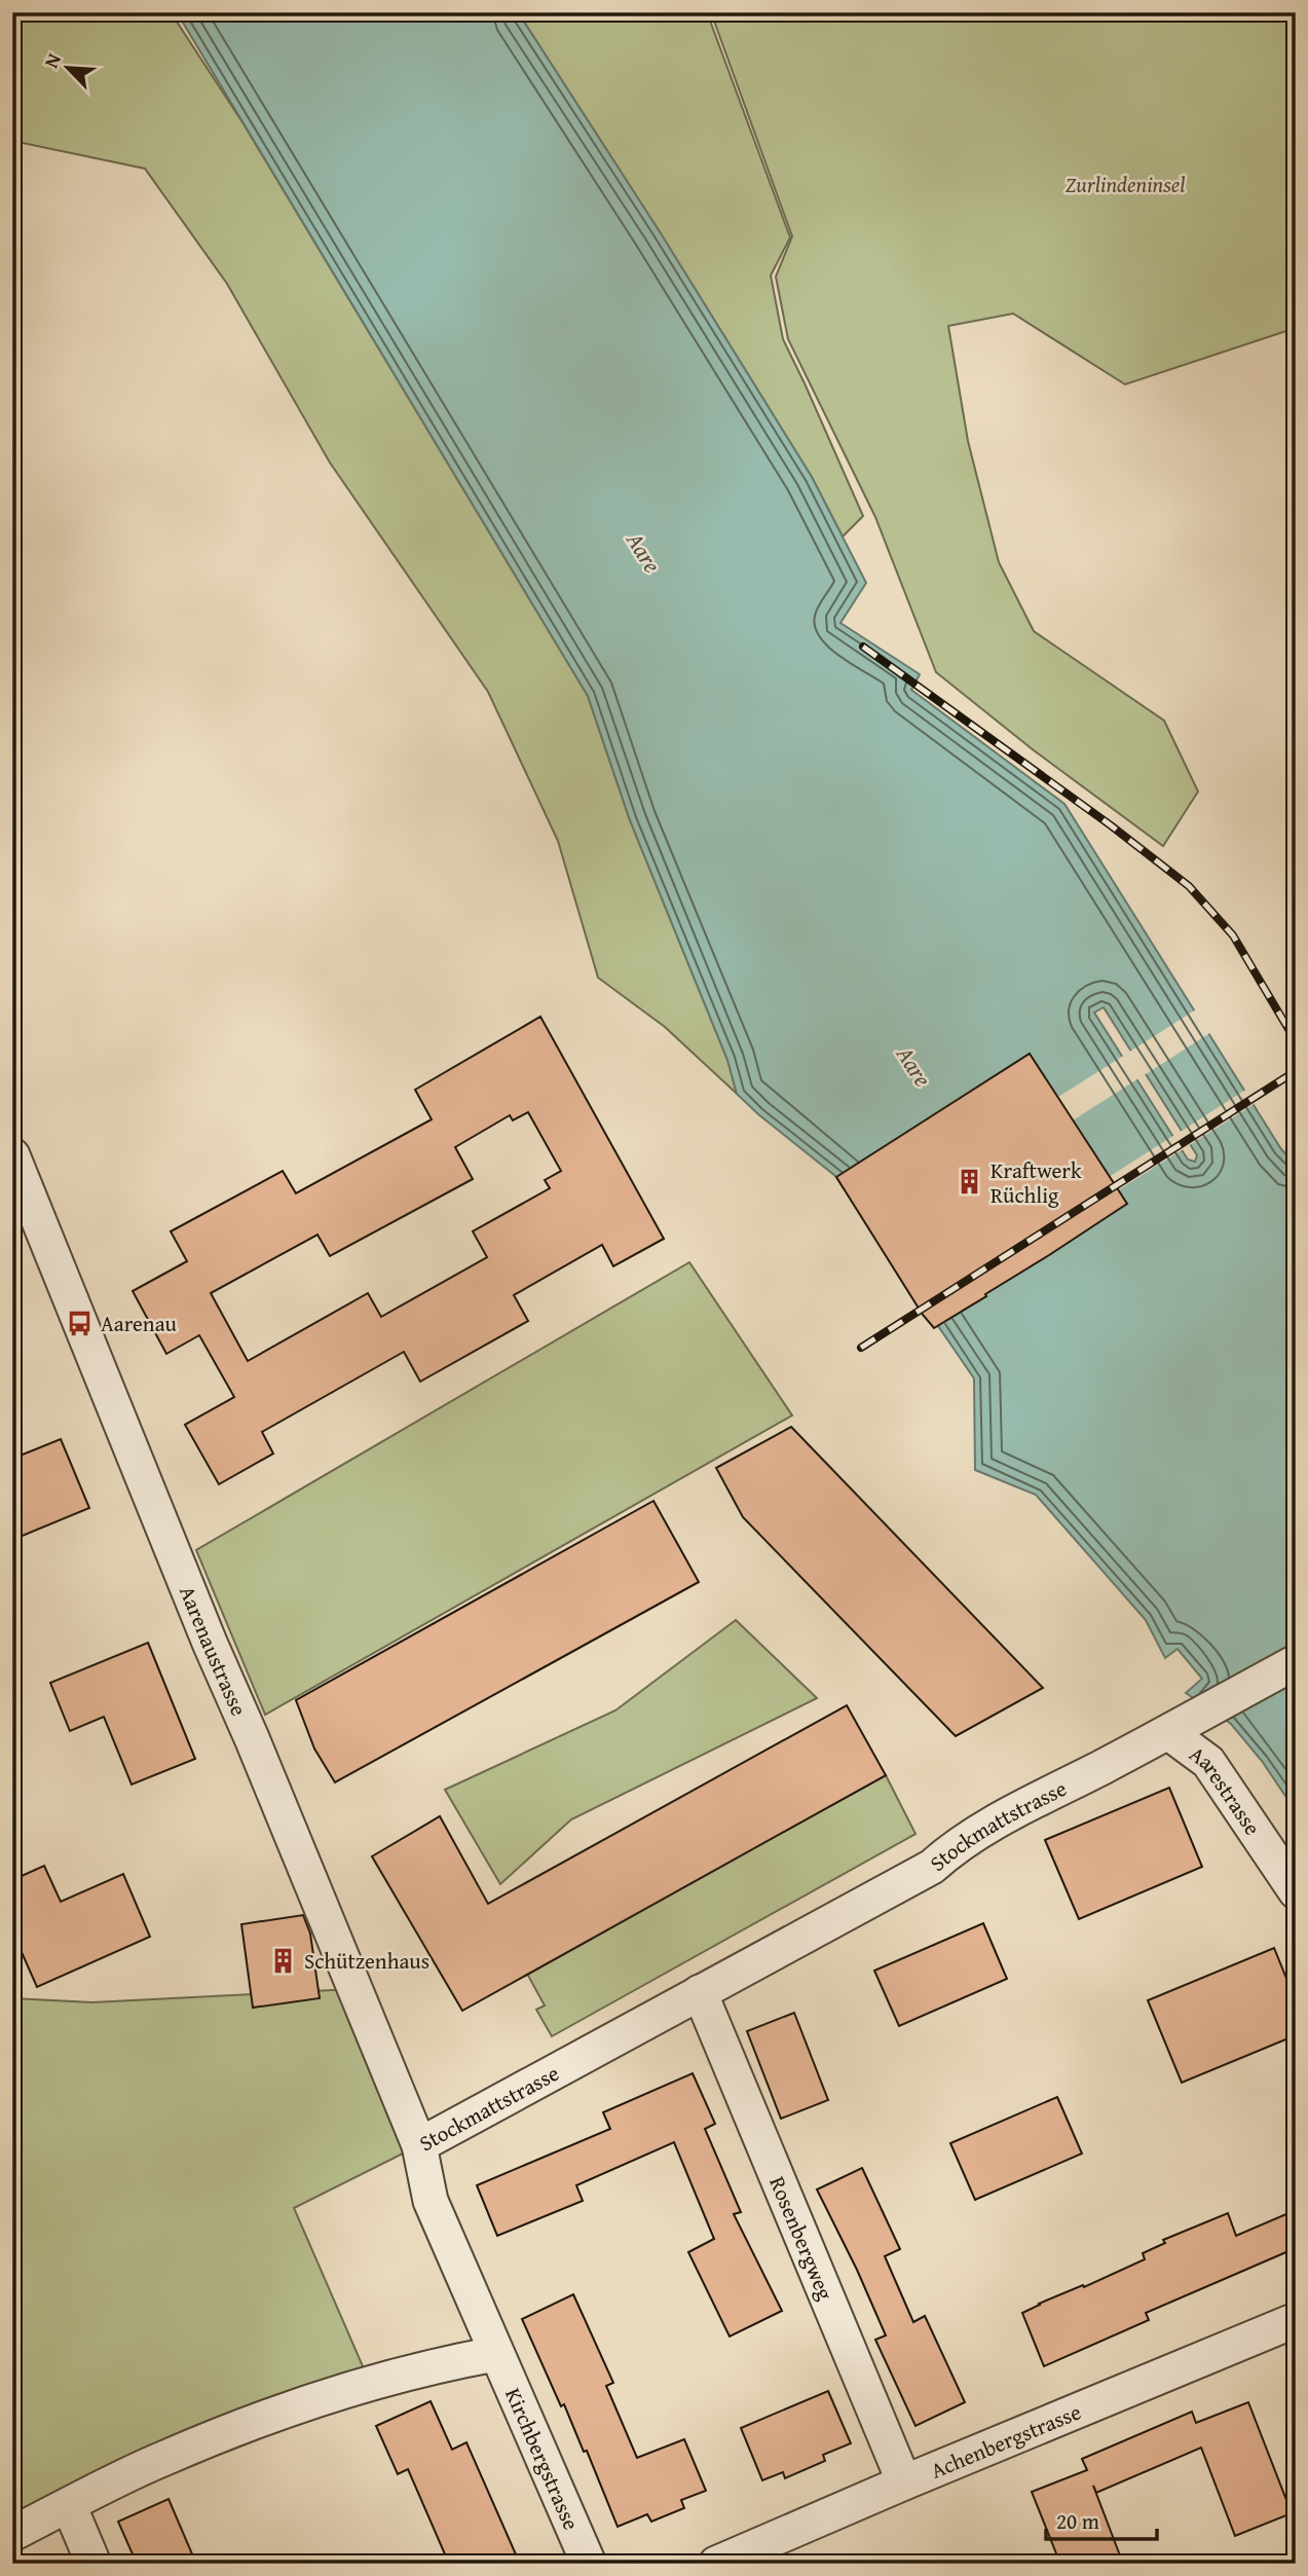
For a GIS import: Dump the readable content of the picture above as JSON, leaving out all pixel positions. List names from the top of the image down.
{
  "streets": {
    "street": [
      "Aarenaustrasse",
      "Aarestrasse",
      "Stockmattstrasse",
      "Rosenbergweg",
      "Achenbergstrasse",
      "Kirchbergstrasse"
    ]
  },
  "crossings": [
    ["Aarenaustrasse", "Stockmattstrasse"],
    ["Aarestrasse", "Stockmattstrasse"],
    ["Stockmattstrasse", "Rosenbergweg"],
    ["Stockmattstrasse", "Kirchbergstrasse"],
    ["Rosenbergweg", "Achenbergstrasse"]
  ],
  "water": ["Aare"],
  "parks": ["Zurlindeninsel"],
  "places": {
    "building": ["Kraftwerk Rüchlig", "Schützenhaus"],
    "bus stop": ["Aarenau"]
  },
  "scale_bar": "20 m",
  "north": "top left"
}
